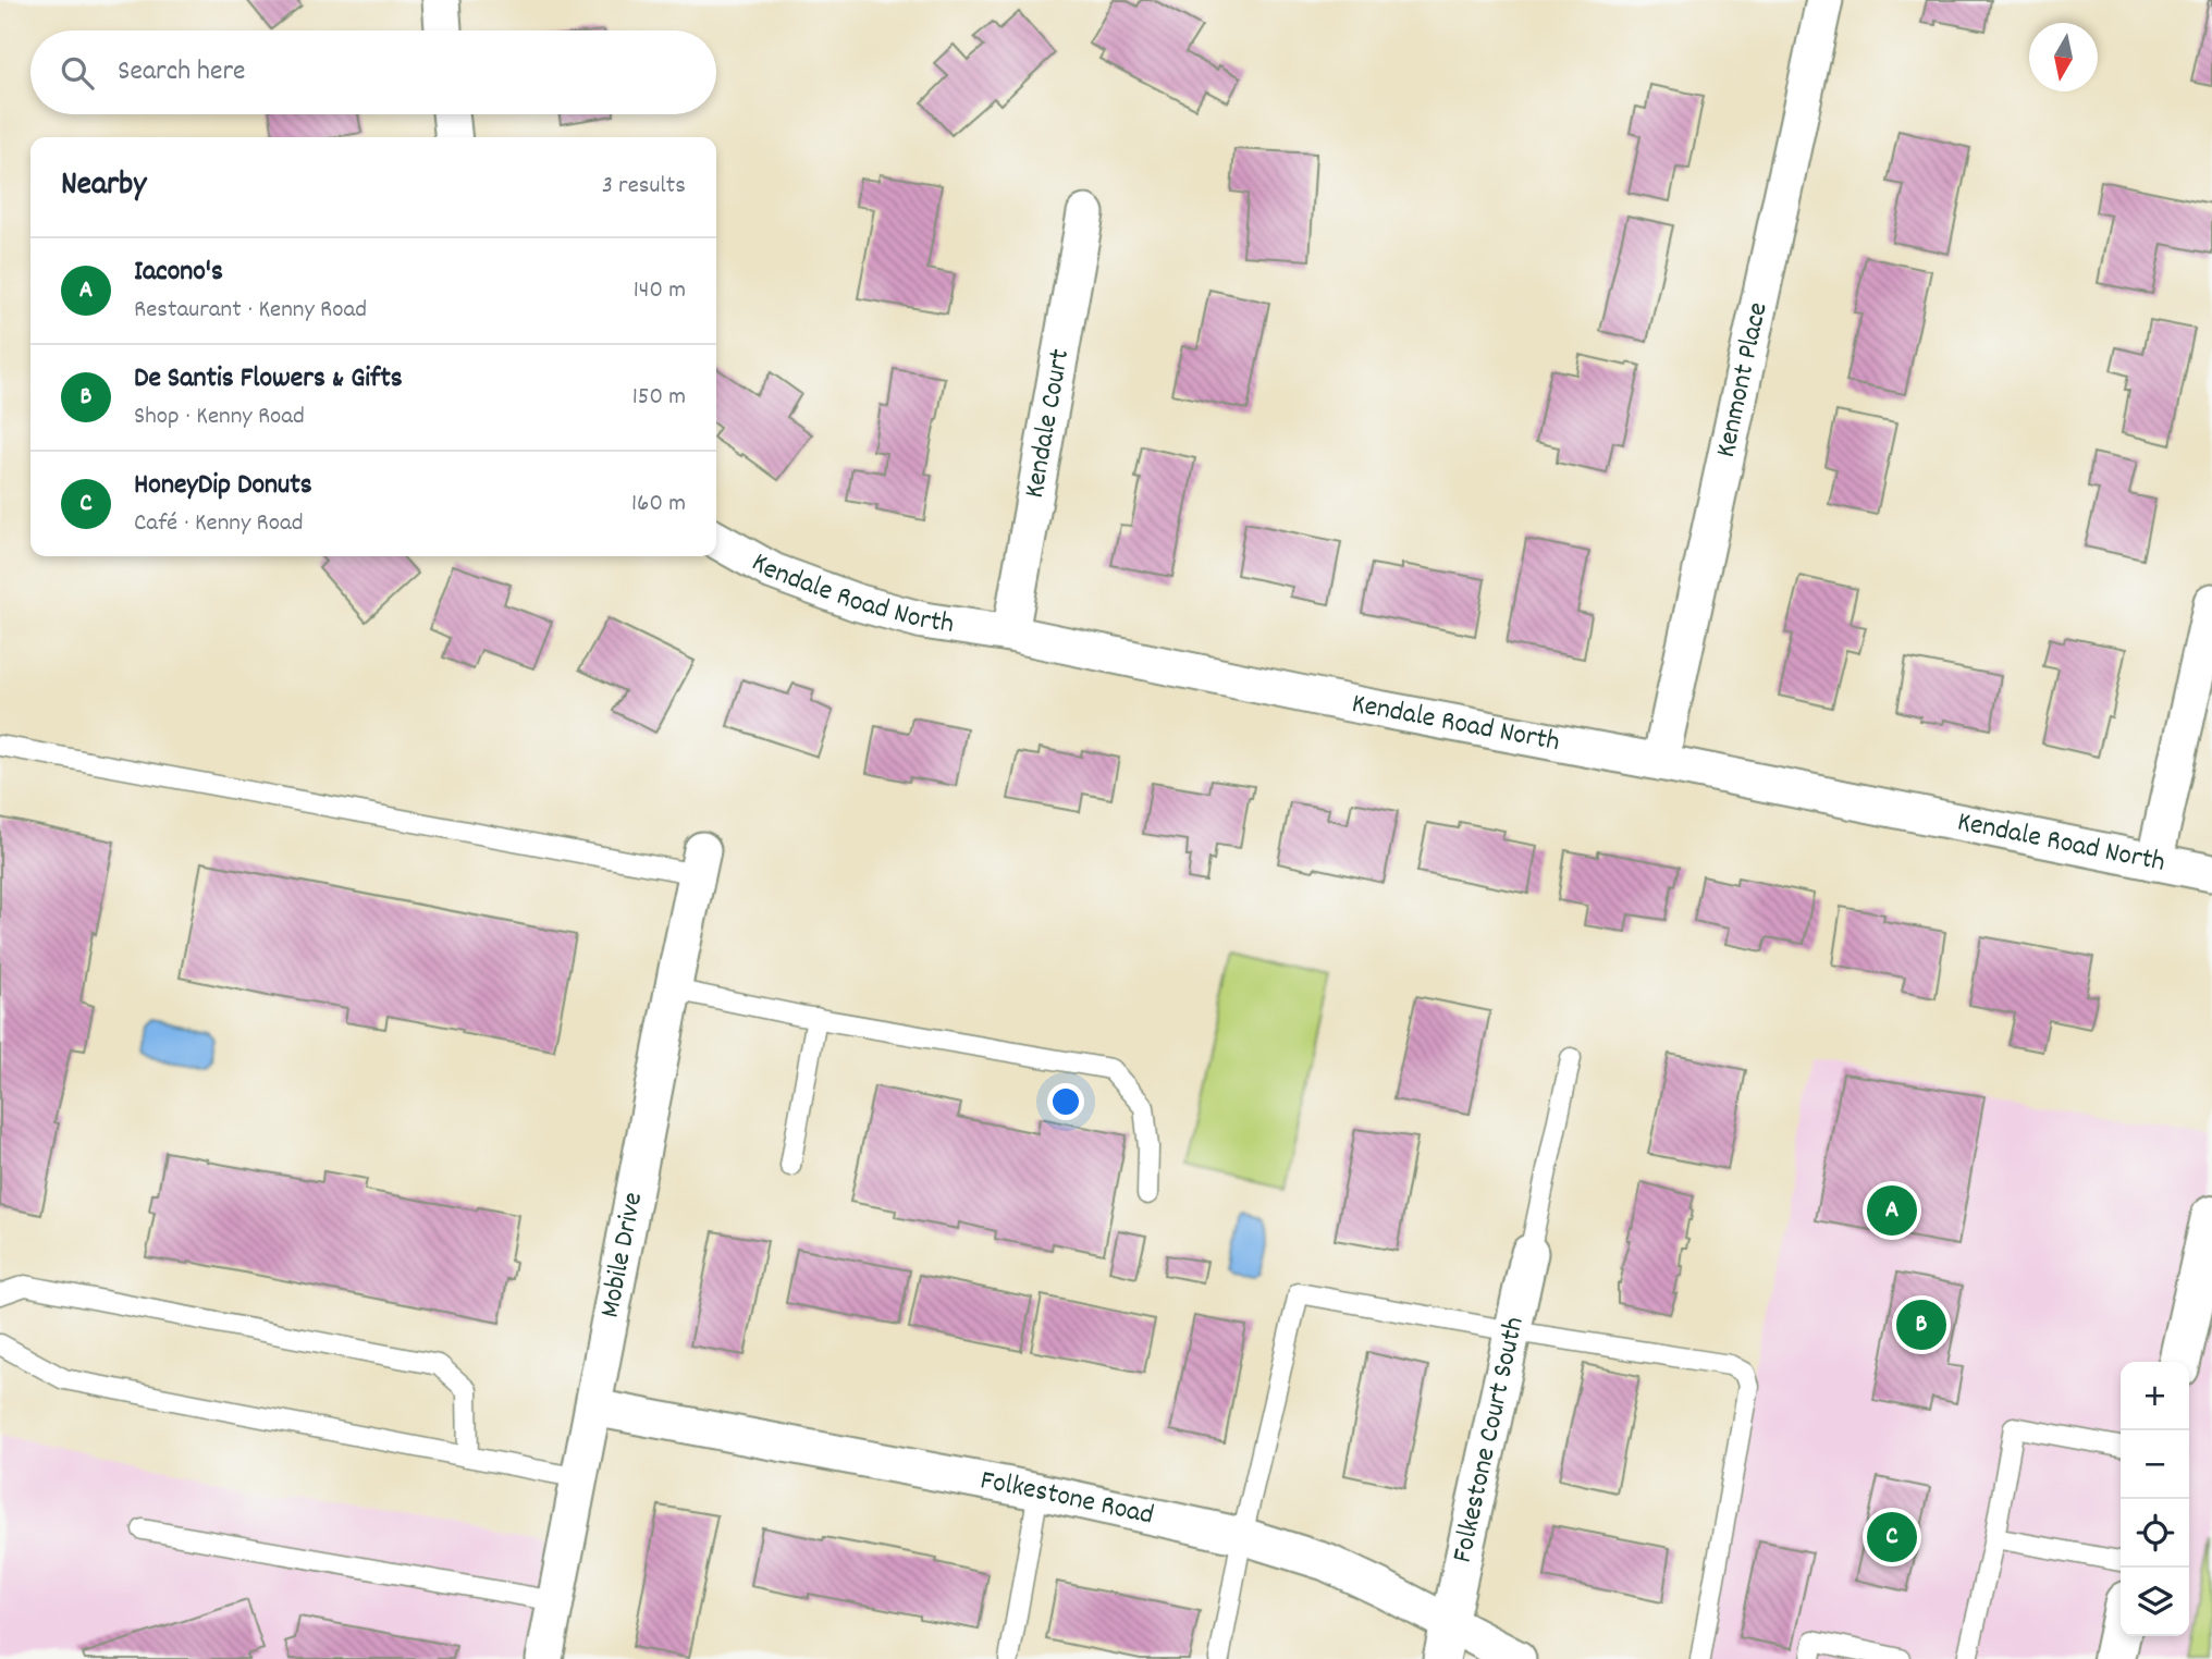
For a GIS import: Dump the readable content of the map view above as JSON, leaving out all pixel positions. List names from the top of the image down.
{
  "streets": {
    "street": [
      "Kenmont Place",
      "Kendale Court",
      "Kendale Road North",
      "Mobile Drive",
      "Folkestone Court South",
      "Folkestone Road"
    ]
  },
  "crossings": [
    ["Kenmont Place", "Kendale Road North"],
    ["Kendale Court", "Kendale Road North"],
    ["Mobile Drive", "Folkestone Road"],
    ["Folkestone Court South", "Folkestone Road"]
  ],
  "north": "bottom",
  "page": {
    "search": "Search here",
    "heading": ["Nearby", "3 results"],
    "list": [
      {
        "mark": "A",
        "name": "Iacono's",
        "note": "Restaurant · Kenny Road",
        "value": "140 m"
      },
      {
        "mark": "B",
        "name": "De Santis Flowers & Gifts",
        "note": "Shop · Kenny Road",
        "value": "150 m"
      },
      {
        "mark": "C",
        "name": "HoneyDip Donuts",
        "note": "Café · Kenny Road",
        "value": "160 m"
      }
    ],
    "pins": ["A", "B", "C"],
    "map_buttons": ["+", "−"]
  }
}
